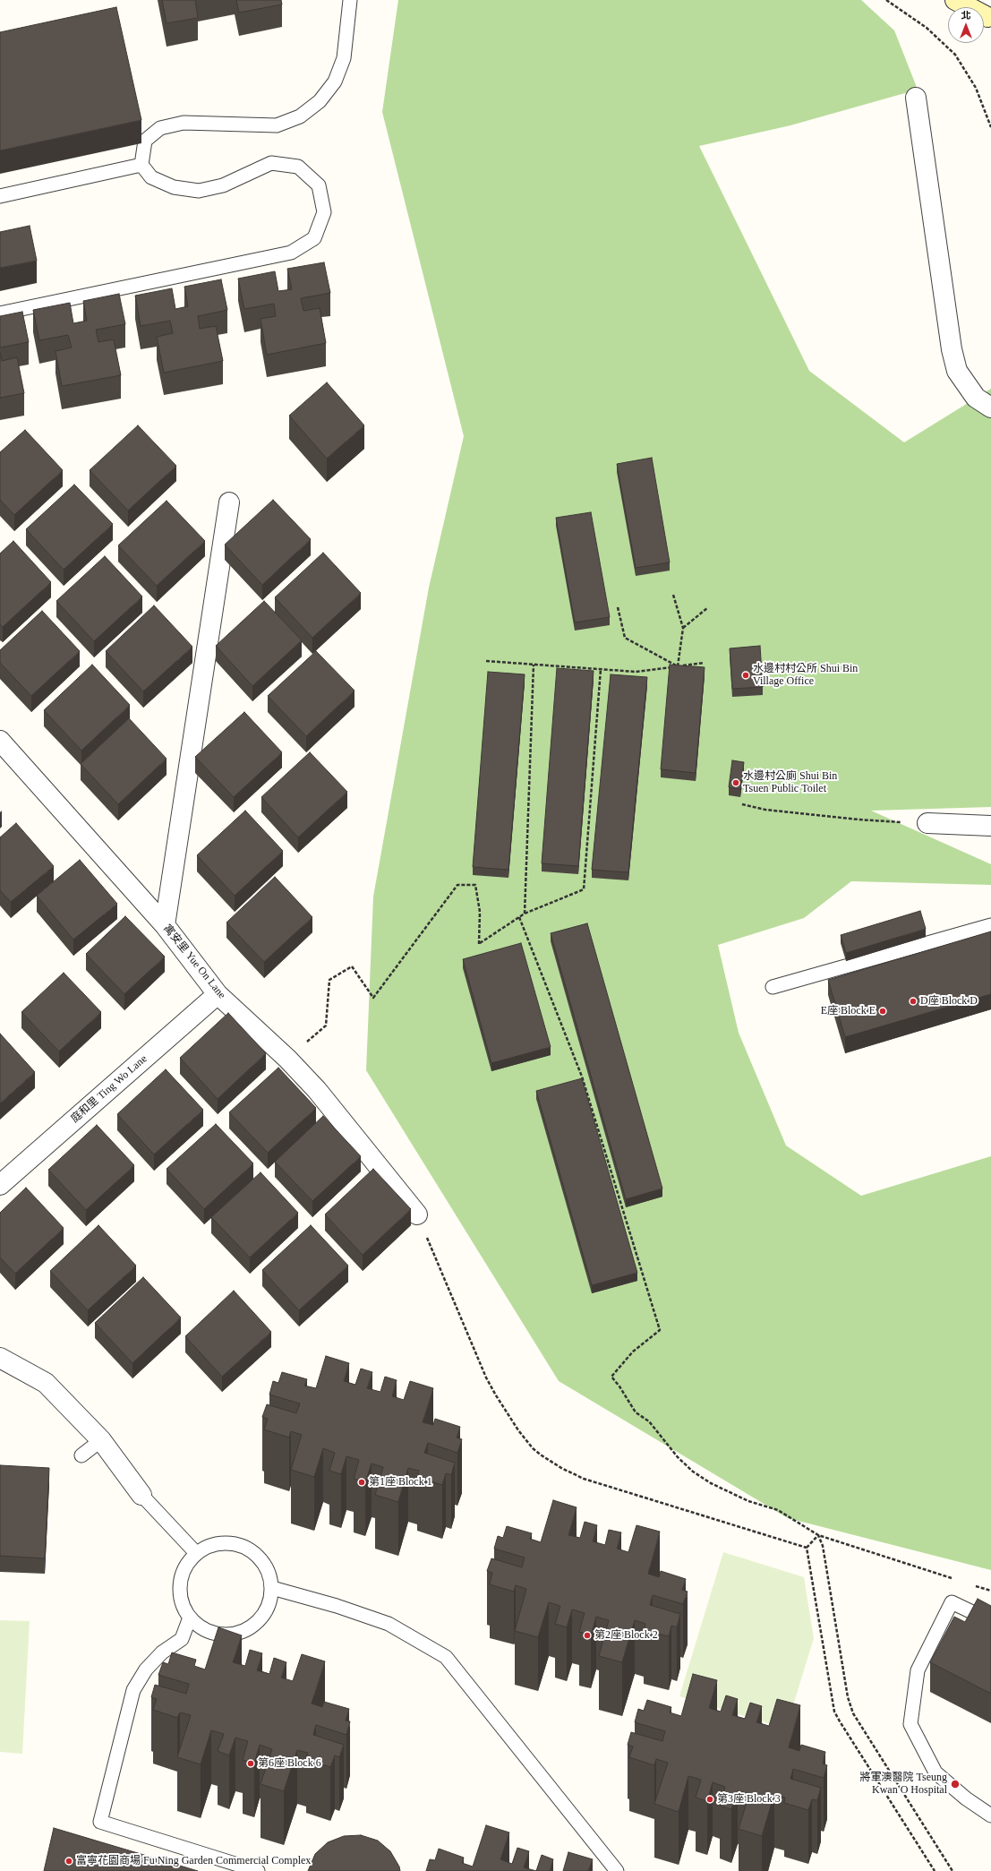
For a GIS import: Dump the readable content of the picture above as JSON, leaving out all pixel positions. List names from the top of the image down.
{
  "streets": {
    "street": ["寓安里 Yue On Lane", "庭和里 Ting Wo Lane"]
  },
  "crossings": [
    ["寓安里 Yue On Lane", "庭和里 Ting Wo Lane"]
  ],
  "places": [
    "水邊村村公所 Shui Bin Village Office",
    "水邊村公廁 Shui Bin Tsuen Public Toilet",
    "D座 Block D",
    "E座 Block E",
    "第1座 Block 1",
    "第2座 Block 2",
    "第6座 Block 6",
    "將軍澳醫院 Tseung Kwan O Hospital",
    "第3座 Block 3",
    "富寧花園商場 Fu Ning Garden Commercial Complex"
  ],
  "north": "top"
}
